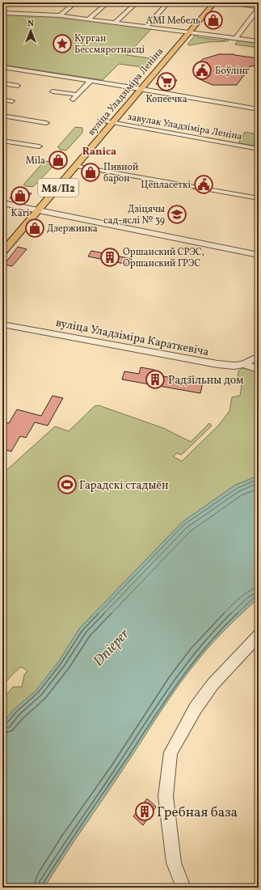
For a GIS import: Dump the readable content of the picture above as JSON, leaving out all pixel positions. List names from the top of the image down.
{
  "streets": {
    "main road": ["вуліца Уладзіміра Леніна", "М8/П2"],
    "street": ["завулак Уладзіміра Леніна", "вуліца Уладзіміра Караткевіча"]
  },
  "crossings": [
    ["вуліца Уладзіміра Леніна", "завулак Уладзіміра Леніна"]
  ],
  "districts": ["Ranica"],
  "water": ["Dnieper"],
  "places": {
    "shop": [
      "AMI Мебель",
      "Mila",
      "Пивной барон",
      "Kari",
      "Дзержинка"
    ],
    "place": ["Курган Бессмяротнасці"],
    "public building": ["Боўлінг", "Цепласеткі"],
    "supermarket": ["Копеечка"],
    "school or university": ["Дзіцячы сад-яслі № 39"],
    "building": ["Оршанский СРЭС, Оршанский ГРЭС", "Радзільны дом", "Гребная база"],
    "sports": ["Гарадскі стадыён"]
  },
  "north": "top"
}
